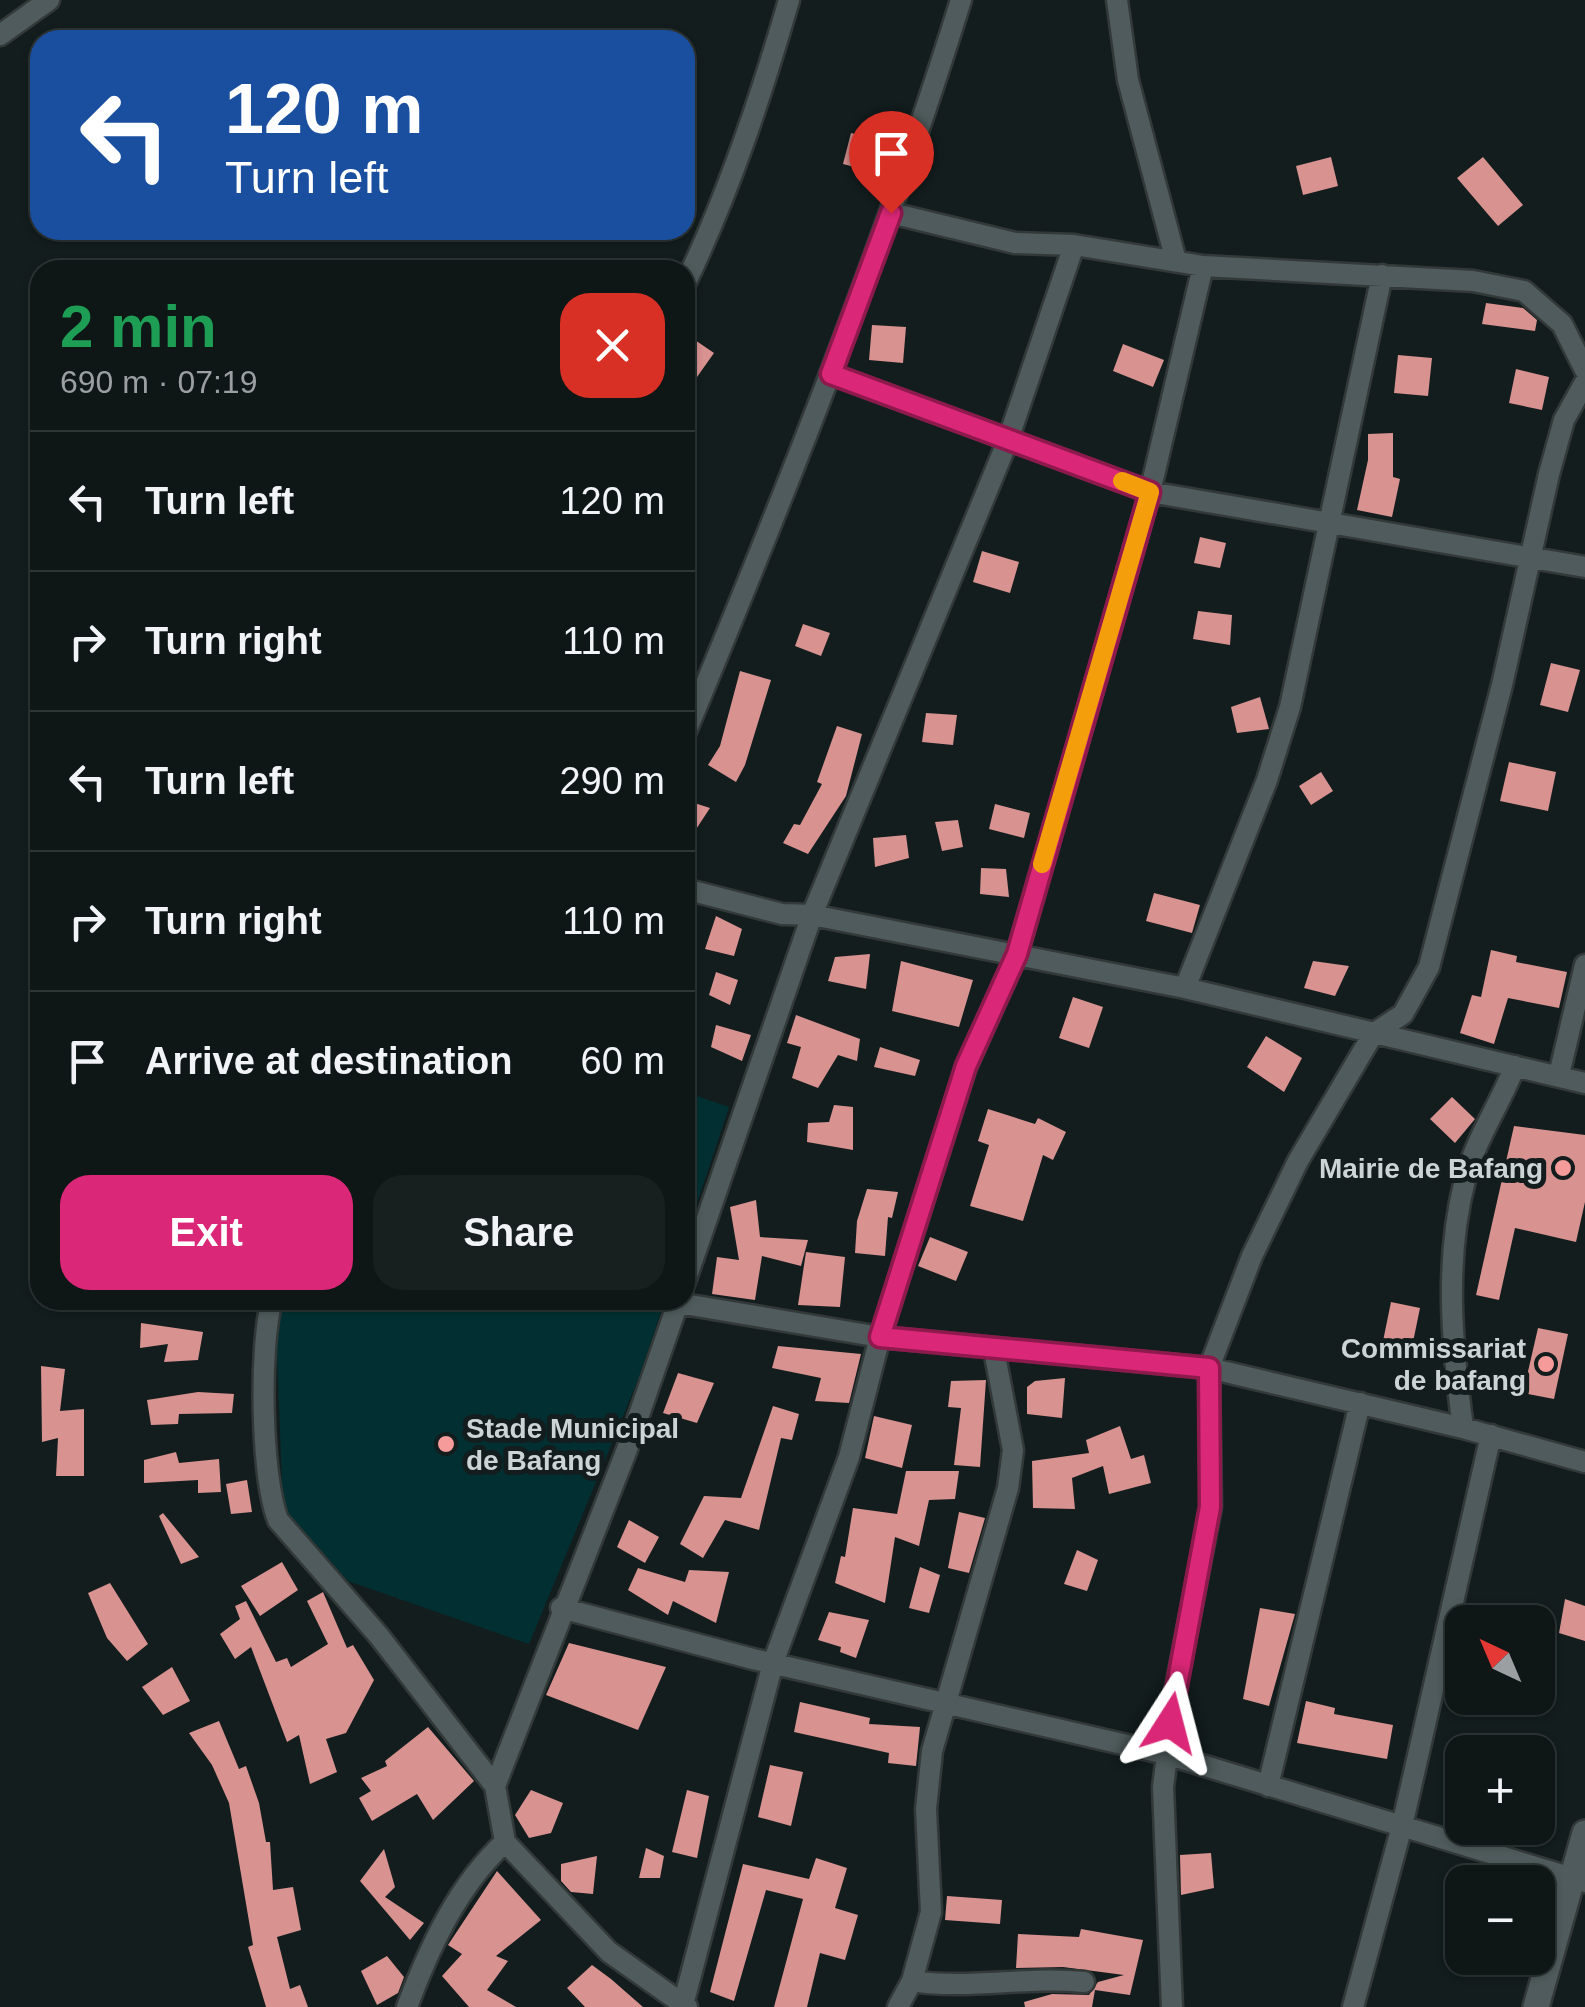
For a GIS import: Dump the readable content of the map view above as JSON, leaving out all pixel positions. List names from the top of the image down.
{
  "places": ["Mairie de Bafang", "Commissariat de bafang", "Stade Municipal de Bafang"],
  "north": "top left",
  "page": {
    "turn": ["120 m", "Turn left"],
    "heading": ["2 min", "690 m · 07:19"],
    "list": [
      {
        "name": "Turn left",
        "value": "120 m"
      },
      {
        "name": "Turn right",
        "value": "110 m"
      },
      {
        "name": "Turn left",
        "value": "290 m"
      },
      {
        "name": "Turn right",
        "value": "110 m"
      },
      {
        "name": "Arrive at destination",
        "value": "60 m"
      }
    ],
    "buttons": ["Exit", "Share"],
    "map_buttons": ["+", "−"]
  }
}
